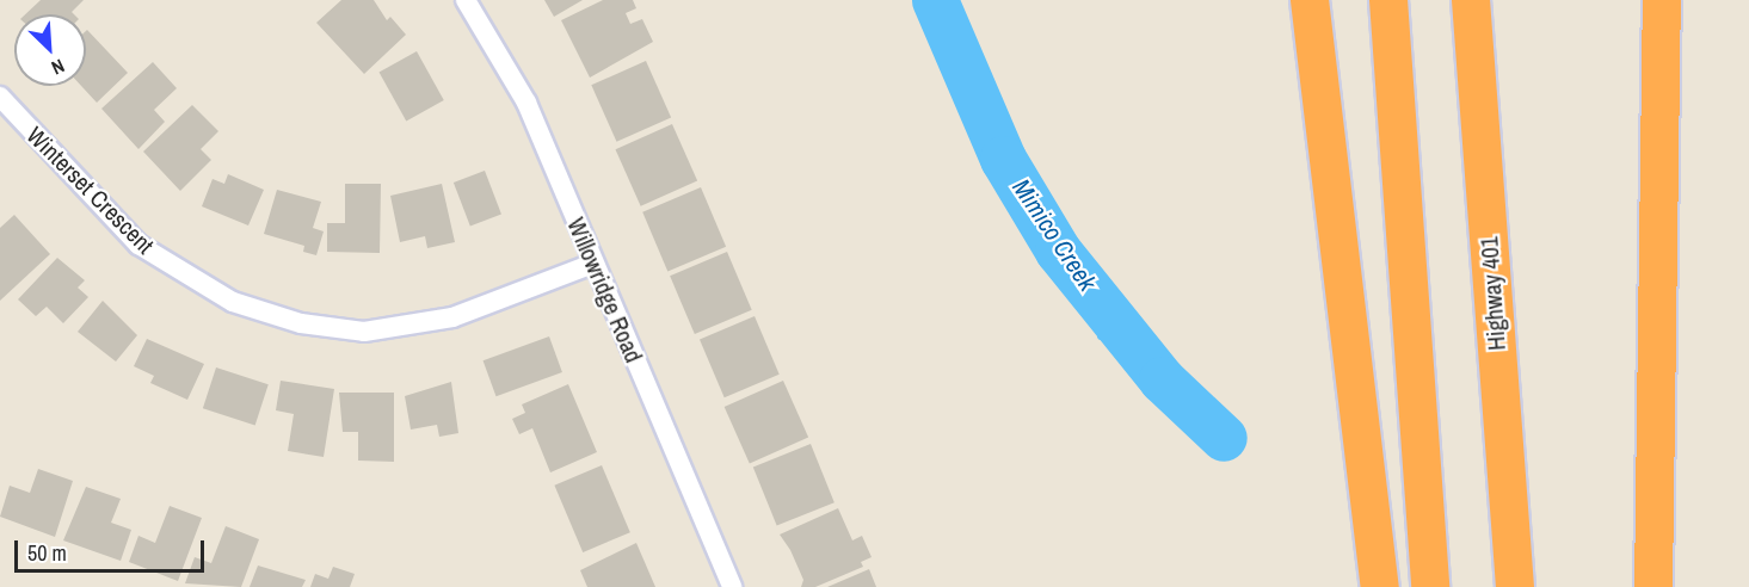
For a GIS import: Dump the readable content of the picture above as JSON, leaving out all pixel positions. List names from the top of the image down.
{
  "streets": {
    "highway": ["Highway 401"],
    "street": ["Winterset Crescent", "Willowridge Road"]
  },
  "crossings": [
    ["Winterset Crescent", "Willowridge Road"]
  ],
  "water": ["Mimico Creek"],
  "scale_bar": "50 m",
  "north": "bottom right"
}
